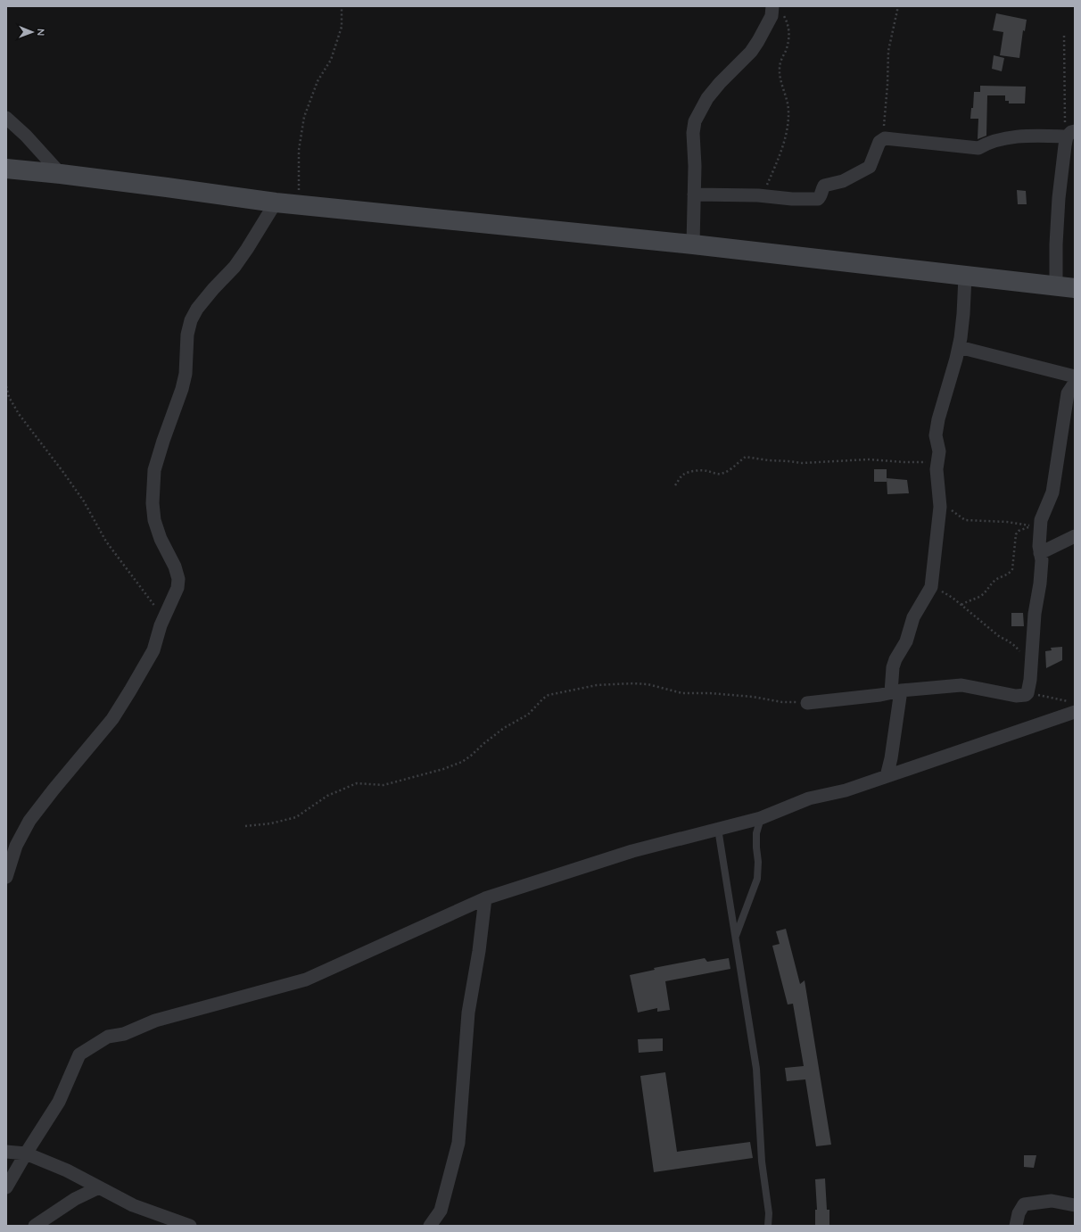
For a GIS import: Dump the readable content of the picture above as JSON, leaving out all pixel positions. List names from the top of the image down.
{
  "north": "right"
}
